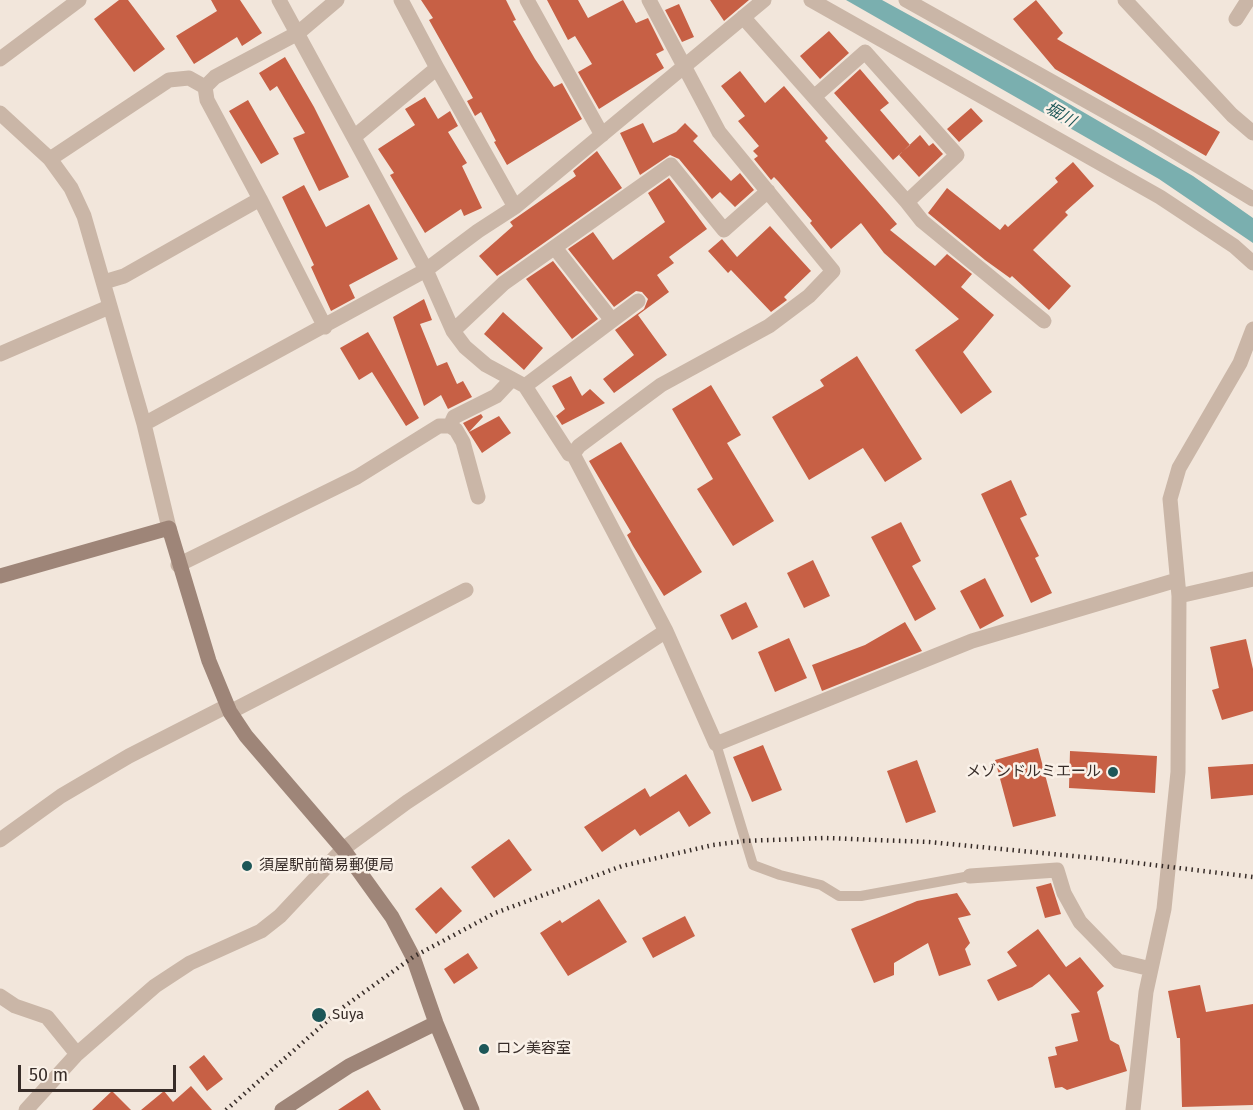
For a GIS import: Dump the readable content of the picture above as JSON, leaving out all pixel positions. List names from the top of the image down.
{
  "water": ["堀川"],
  "places": [
    "メゾンドルミエール",
    "須屋駅前簡易郵便局",
    "Suya",
    "ロン美容室"
  ],
  "scale_bar": "50 m"
}
